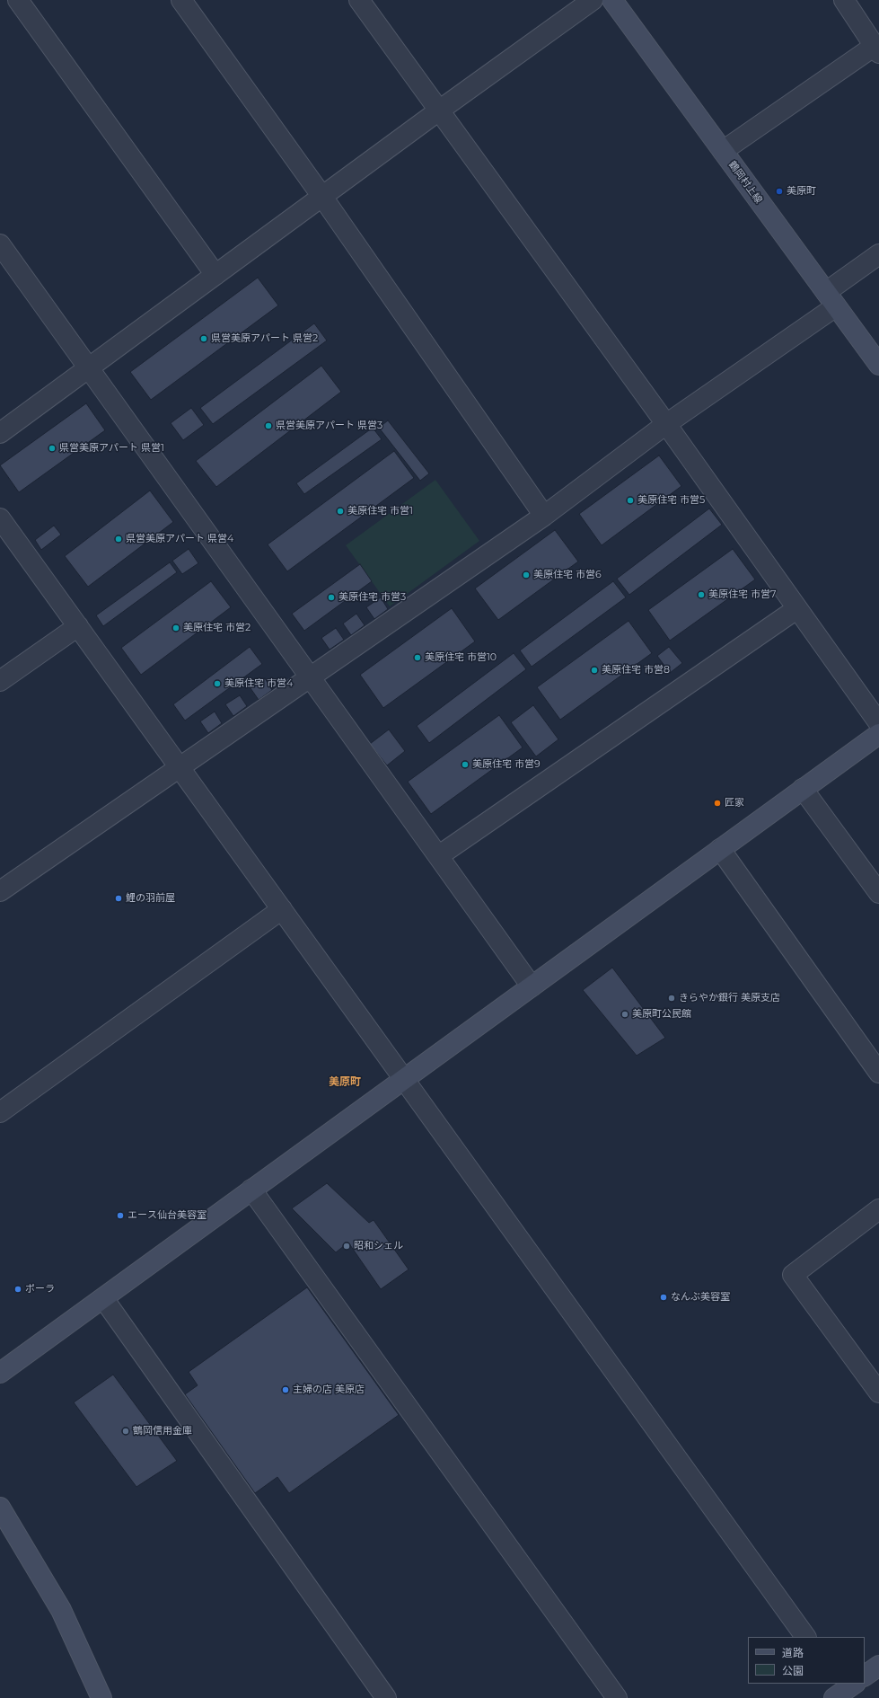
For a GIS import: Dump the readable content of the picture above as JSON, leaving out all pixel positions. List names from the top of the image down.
{
  "streets": {
    "street": ["鶴岡村上線"]
  },
  "districts": ["美原町"],
  "places": [
    "美原町",
    "県営美原アパート 県営2",
    "県営美原アパート 県営3",
    "県営美原アパート 県営1",
    "美原住宅 市営5",
    "美原住宅 市営1",
    "県営美原アパート 県営4",
    "美原住宅 市営6",
    "美原住宅 市営7",
    "美原住宅 市営3",
    "美原住宅 市営2",
    "美原住宅 市営10",
    "美原住宅 市営8",
    "美原住宅 市営4",
    "美原住宅 市営9",
    "匠家",
    "鯉の羽前屋",
    "きらやか銀行 美原支店",
    "美原町公民館",
    "エース仙台美容室",
    "昭和シェル",
    "ポーラ",
    "なんぶ美容室",
    "主婦の店 美原店",
    "鶴岡信用金庫"
  ],
  "legend": ["道路", "公園"]
}
